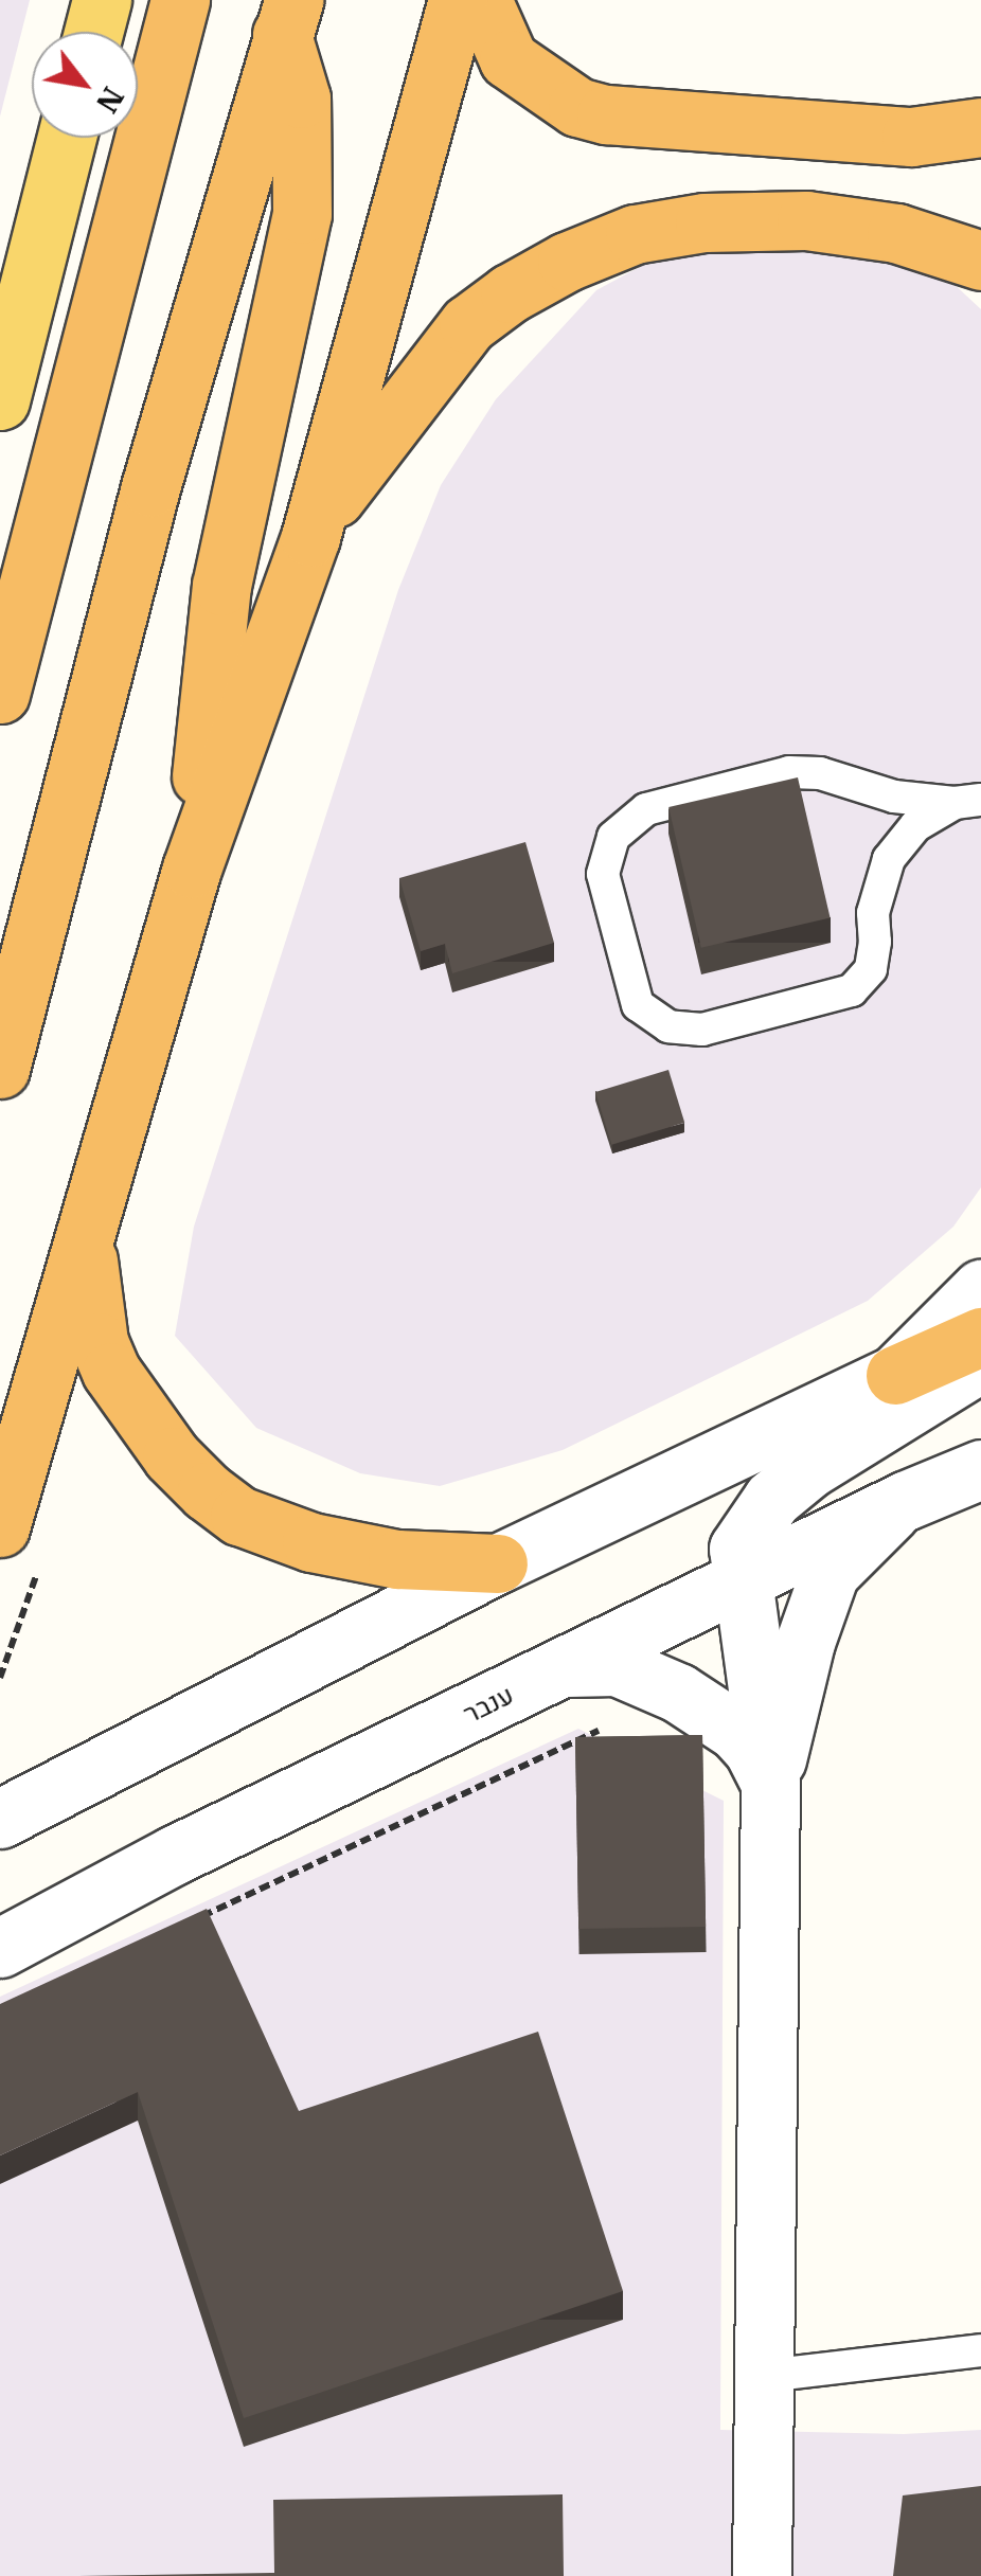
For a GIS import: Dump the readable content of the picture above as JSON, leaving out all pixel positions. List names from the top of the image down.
{
  "streets": {
    "street": ["ענבר"]
  },
  "north": "bottom right"
}
